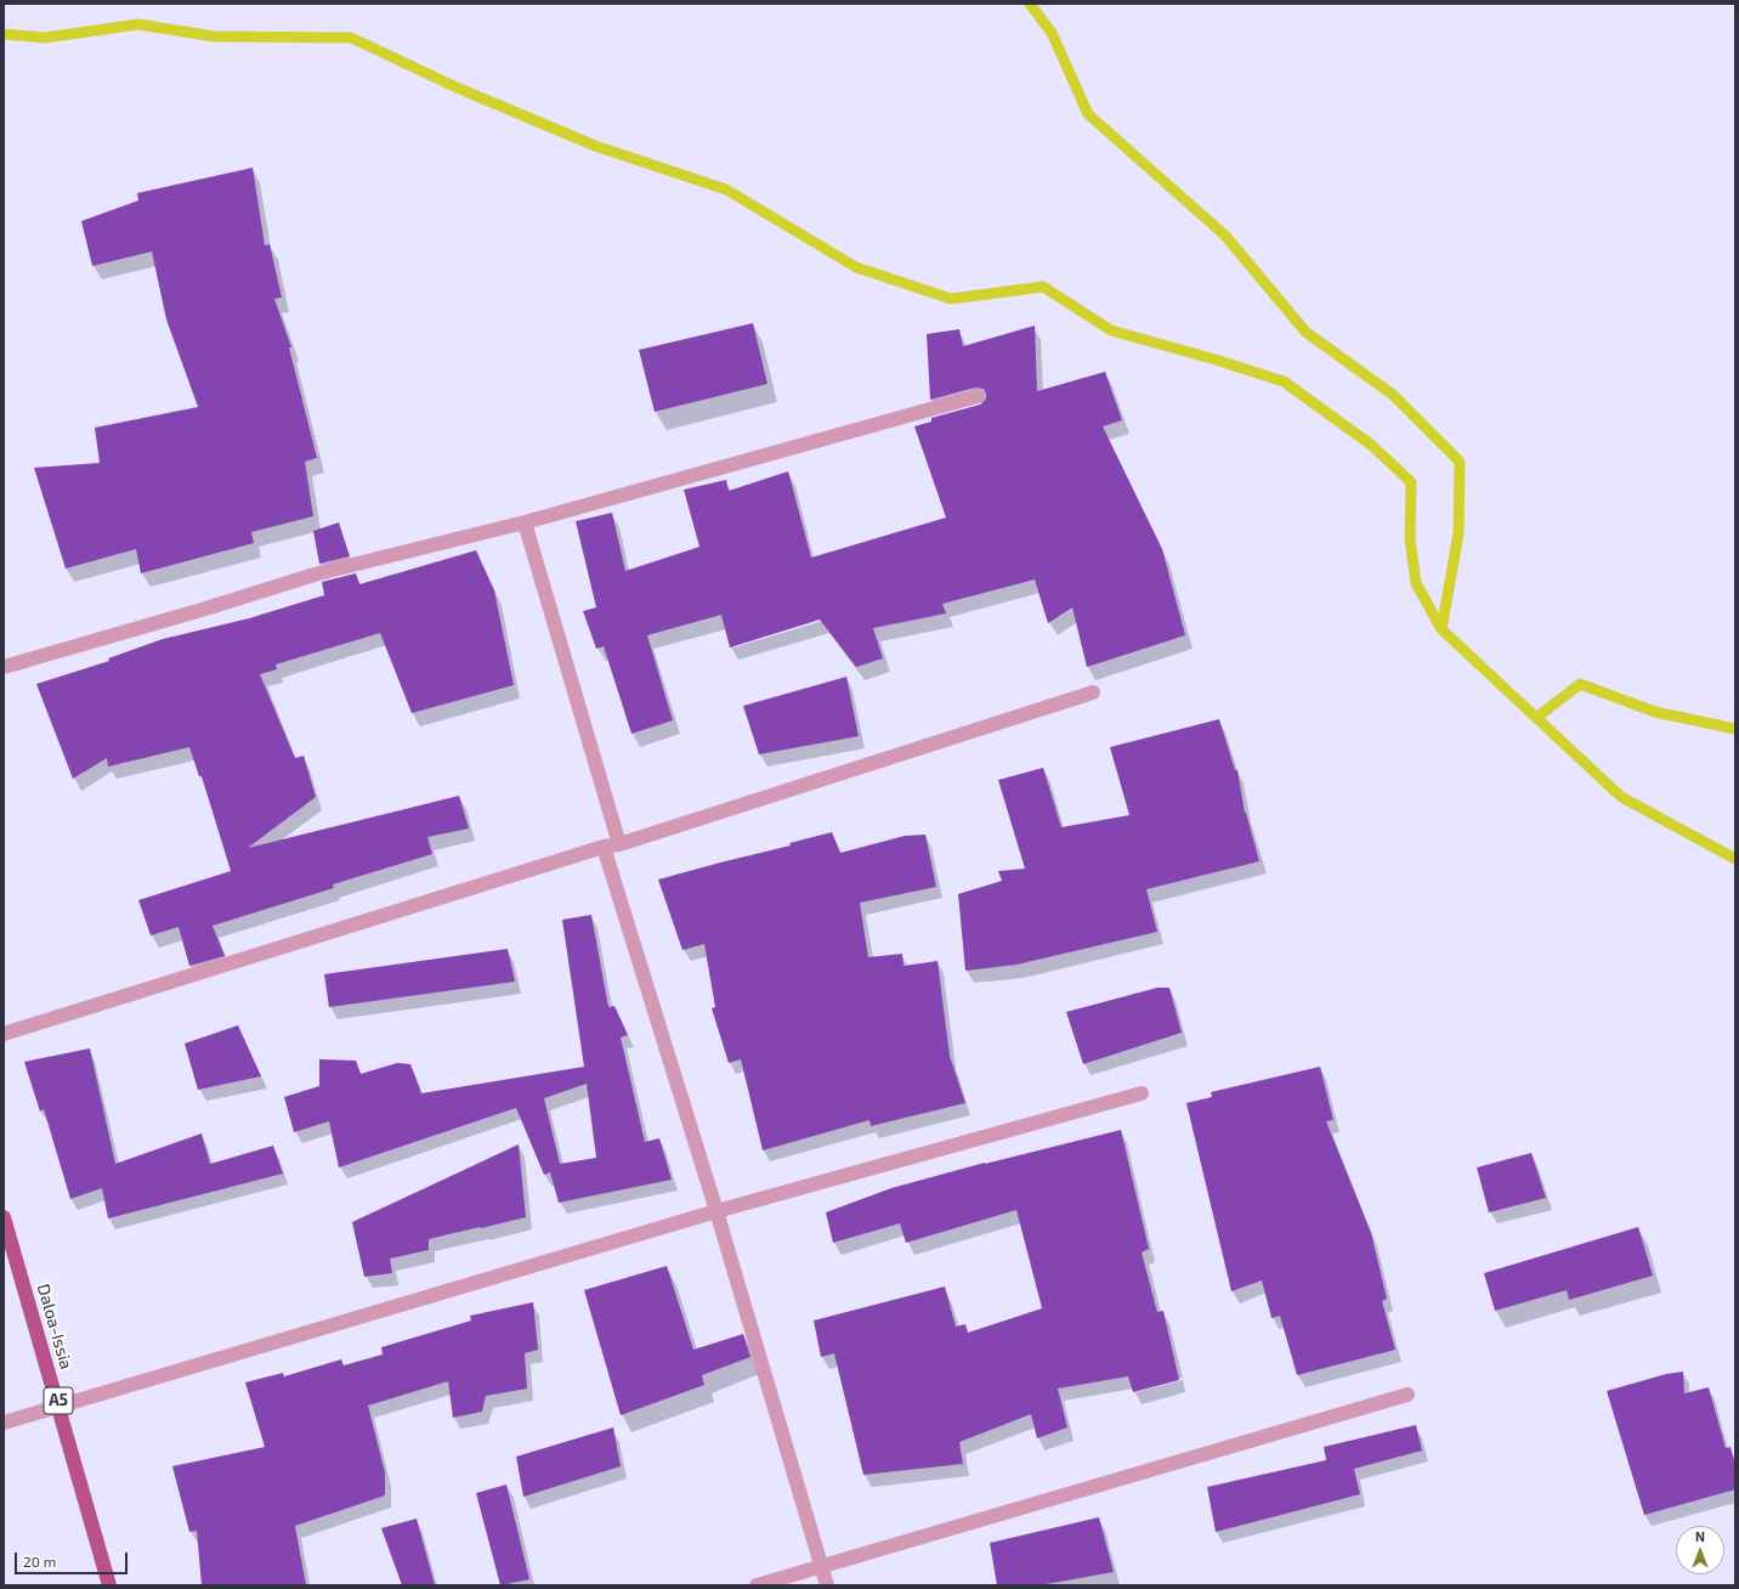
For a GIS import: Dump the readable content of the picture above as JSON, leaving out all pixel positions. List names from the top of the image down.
{
  "streets": {
    "main road": ["Daloa-Issia", "A5"]
  },
  "scale_bar": "20 m",
  "north": "top"
}
